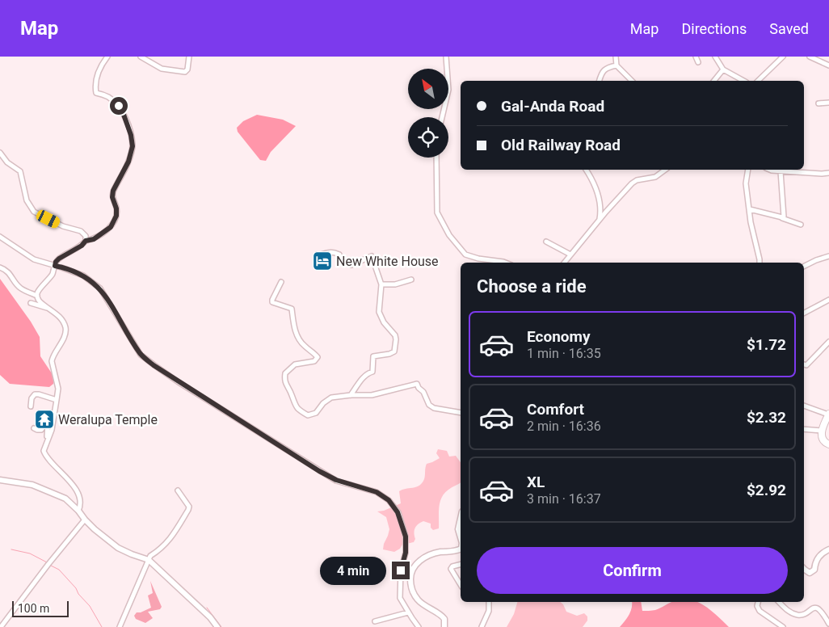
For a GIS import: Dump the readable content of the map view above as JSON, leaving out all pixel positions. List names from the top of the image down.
{
  "places": {
    "hotel": ["New White House"],
    "temple": ["Weralupa Temple"]
  },
  "scale_bar": "100 m",
  "north": "top left",
  "page": {
    "header": "Map",
    "nav": ["Map", "Directions", "Saved"],
    "banner": ["Gal-Anda Road", "Old Railway Road"],
    "heading": "Choose a ride",
    "list": [
      {
        "name": "Economy",
        "note": "1 min · 16:35",
        "value": "$1.72"
      },
      {
        "name": "Comfort",
        "note": "2 min · 16:36",
        "value": "$2.32"
      },
      {
        "name": "XL",
        "note": "3 min · 16:37",
        "value": "$2.92"
      }
    ],
    "buttons": "Confirm",
    "bubble": "4 min",
    "scale": "100 m"
  }
}
